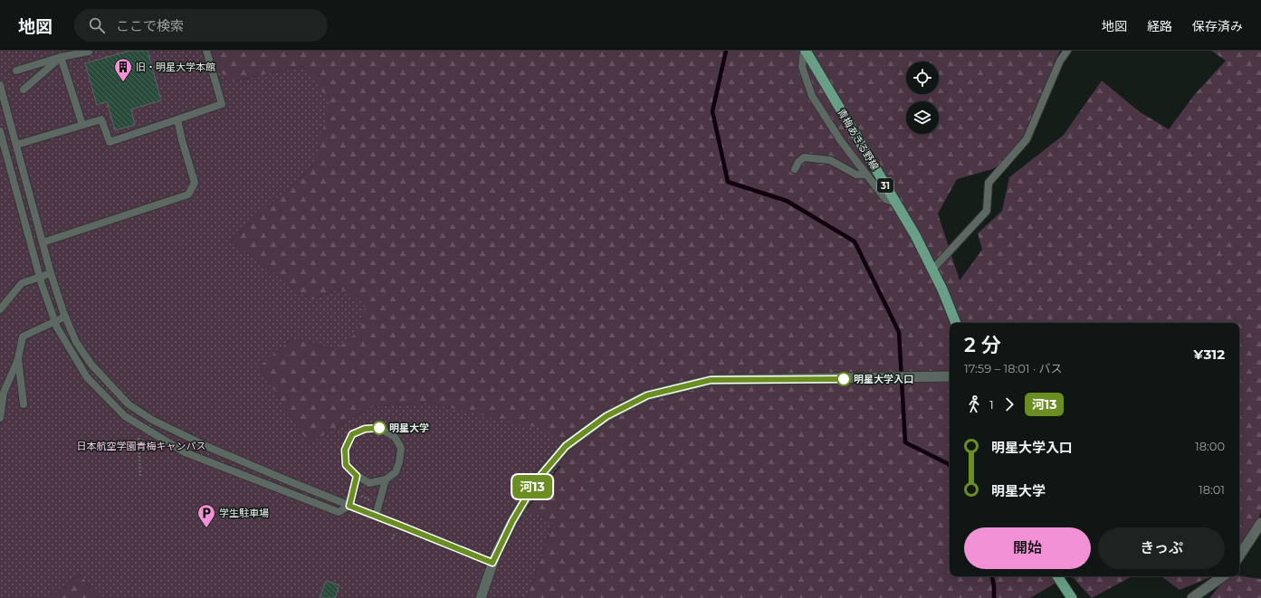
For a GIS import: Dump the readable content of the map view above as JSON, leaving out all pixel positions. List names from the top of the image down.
{
  "streets": {
    "main road": ["青梅あきる野線", "31"]
  },
  "parks": ["日本航空学園青梅キャンパス"],
  "places": {
    "building": ["旧・明星大学本館"],
    "other": ["明星大学入口", "明星大学"],
    "parking": ["学生駐車場"]
  },
  "lines": ["bus line 河13"],
  "page": {
    "header": "地図",
    "search": "ここで検索",
    "nav": ["地図", "経路", "保存済み"],
    "on_map": "河13",
    "heading": ["2 分", "17:59 – 18:01 · バス", "¥312"],
    "legs": ["1", "河13"],
    "list": [
      {
        "name": "明星大学入口",
        "value": "18:00"
      },
      {
        "name": "明星大学",
        "value": "18:01"
      }
    ],
    "buttons": ["開始", "きっぷ"]
  }
}
